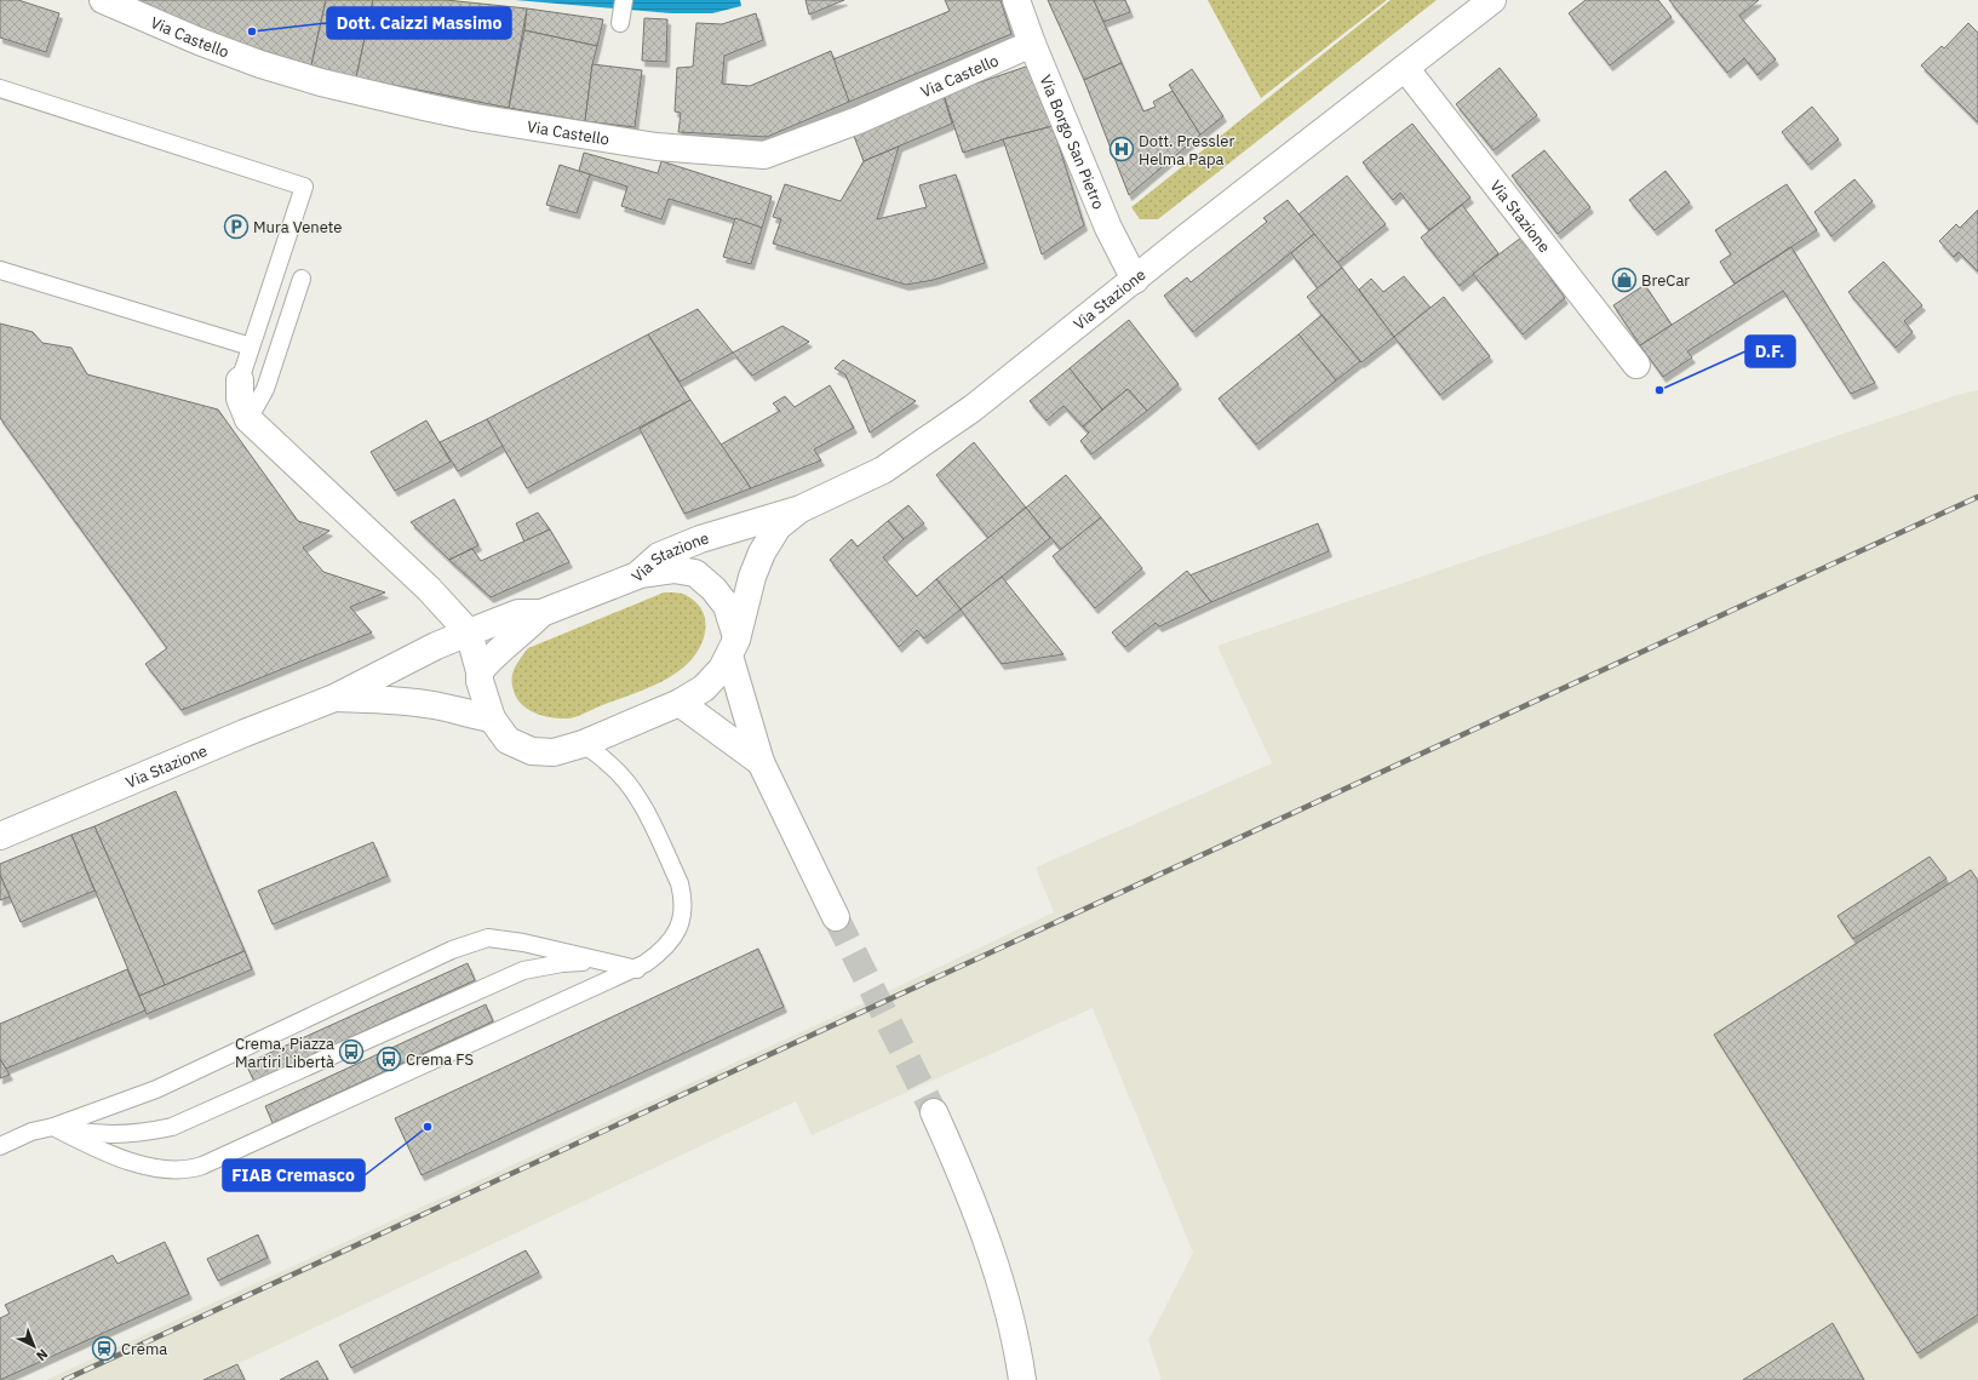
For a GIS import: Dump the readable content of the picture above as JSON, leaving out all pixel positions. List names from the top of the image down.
{
  "streets": {
    "street": ["Via Castello", "Via Borgo San Pietro", "Via Stazione"]
  },
  "crossings": [
    ["Via Castello", "Via Borgo San Pietro"],
    ["Via Borgo San Pietro", "Via Stazione"]
  ],
  "places": {
    "other": ["Dott. Caizzi Massimo", "D.F.", "FIAB Cremasco"],
    "hospital": ["Dott. Pressler Helma Papa"],
    "parking": ["Mura Venete"],
    "shop": ["BreCar"],
    "bus stop": ["Crema, Piazza Martiri Libertà", "Crema FS"],
    "station": ["Crema"]
  },
  "north": "bottom right"
}
